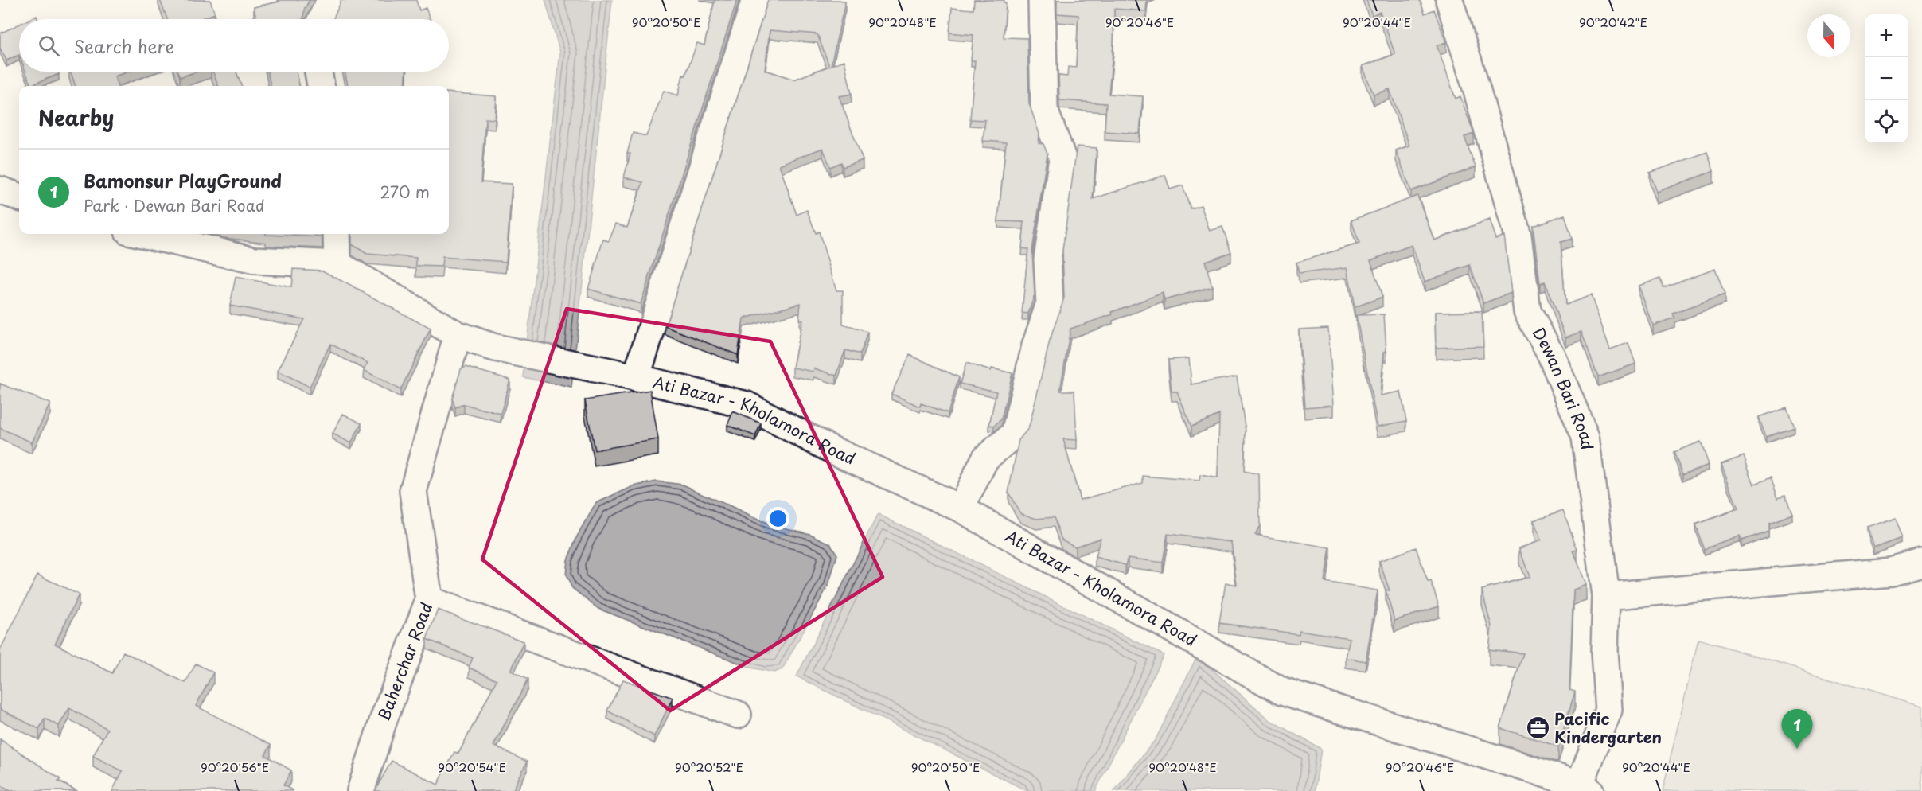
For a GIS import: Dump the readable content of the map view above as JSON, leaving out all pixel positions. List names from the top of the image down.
{
  "streets": {
    "street": ["Dewan Bari Road", "Ati Bazar - Kholamora Road", "Baherchar Road"]
  },
  "crossings": [
    ["Dewan Bari Road", "Ati Bazar - Kholamora Road"],
    ["Ati Bazar - Kholamora Road", "Baherchar Road"]
  ],
  "places": {
    "office": ["Pacific Kindergarten"]
  },
  "north": "bottom",
  "page": {
    "map_buttons": ["+", "−"],
    "search": "Search here",
    "heading": "Nearby",
    "list": [
      {
        "mark": "1",
        "name": "Bamonsur PlayGround",
        "note": "Park · Dewan Bari Road",
        "value": "270 m"
      }
    ],
    "pins": "1"
  },
  "coordinates": [
    "90°20'50\"E",
    "90°20'48\"E",
    "90°20'46\"E",
    "90°20'44\"E",
    "90°20'42\"E",
    "90°20'56\"E",
    "90°20'54\"E",
    "90°20'52\"E"
  ]
}
